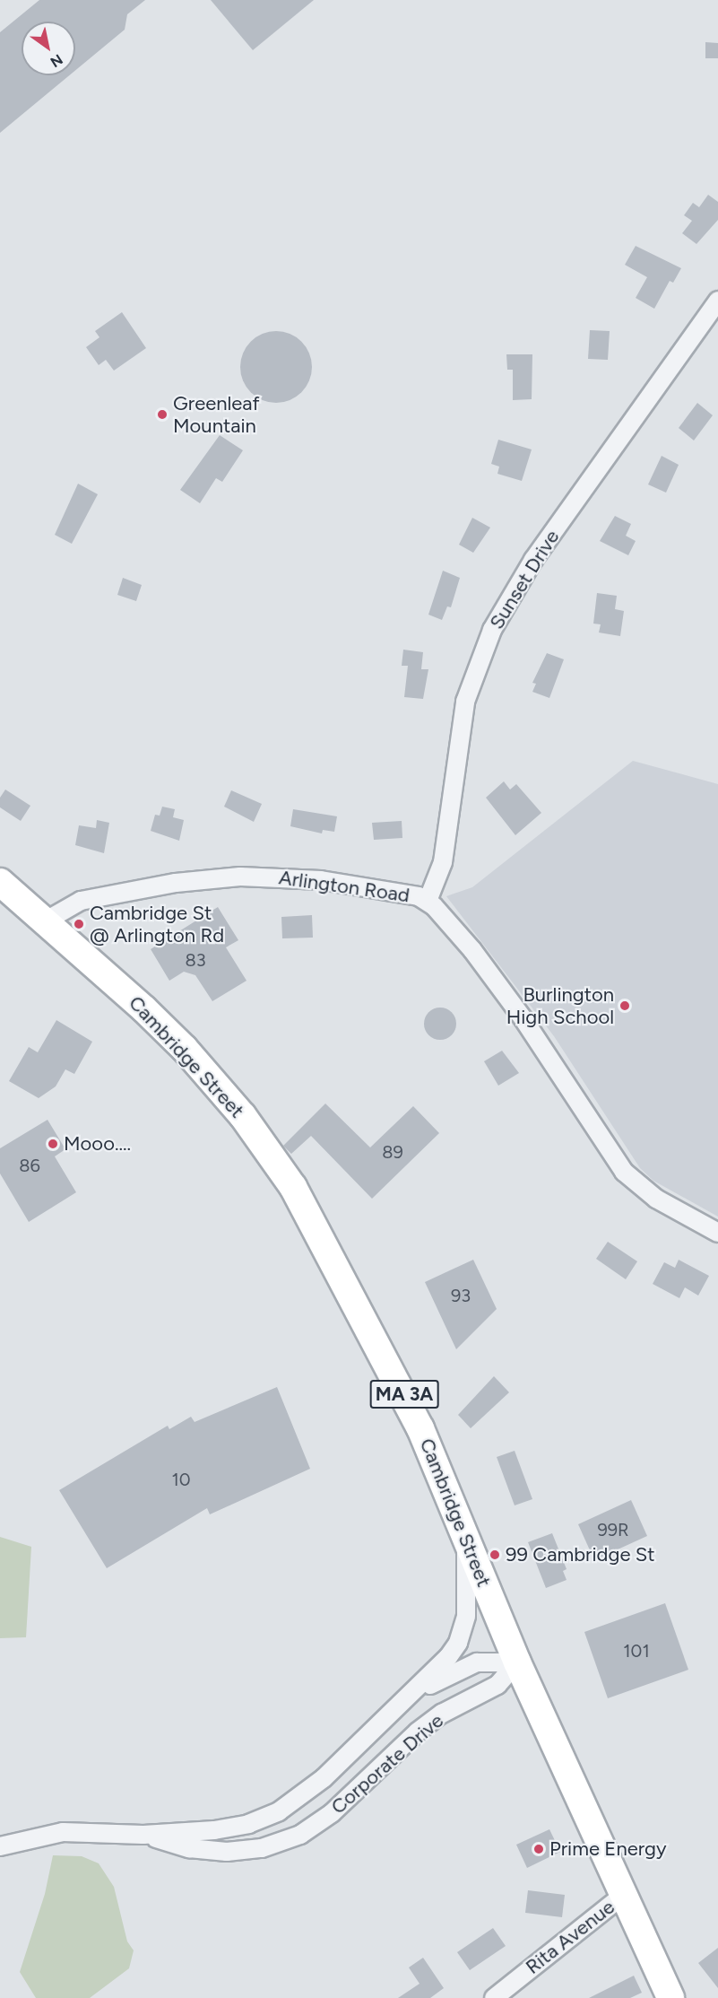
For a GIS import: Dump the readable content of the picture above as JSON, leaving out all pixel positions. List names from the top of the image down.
{
  "streets": {
    "main road": ["Cambridge Street", "MA 3A"],
    "street": [
      "Sunset Drive",
      "Arlington Road",
      "Corporate Drive",
      "Rita Avenue"
    ]
  },
  "crossings": [
    ["Sunset Drive", "Arlington Road"],
    ["Arlington Road", "Cambridge Street"],
    ["Cambridge Street", "Corporate Drive"],
    ["Cambridge Street", "Rita Avenue"]
  ],
  "places": [
    "Greenleaf Mountain",
    "Cambridge St @ Arlington Rd",
    "Burlington High School",
    "Mooo....",
    "99 Cambridge St",
    "Prime Energy"
  ],
  "house_numbers": [
    "83",
    "89",
    "86",
    "93",
    "10",
    "99R",
    "101"
  ],
  "north": "bottom right"
}
